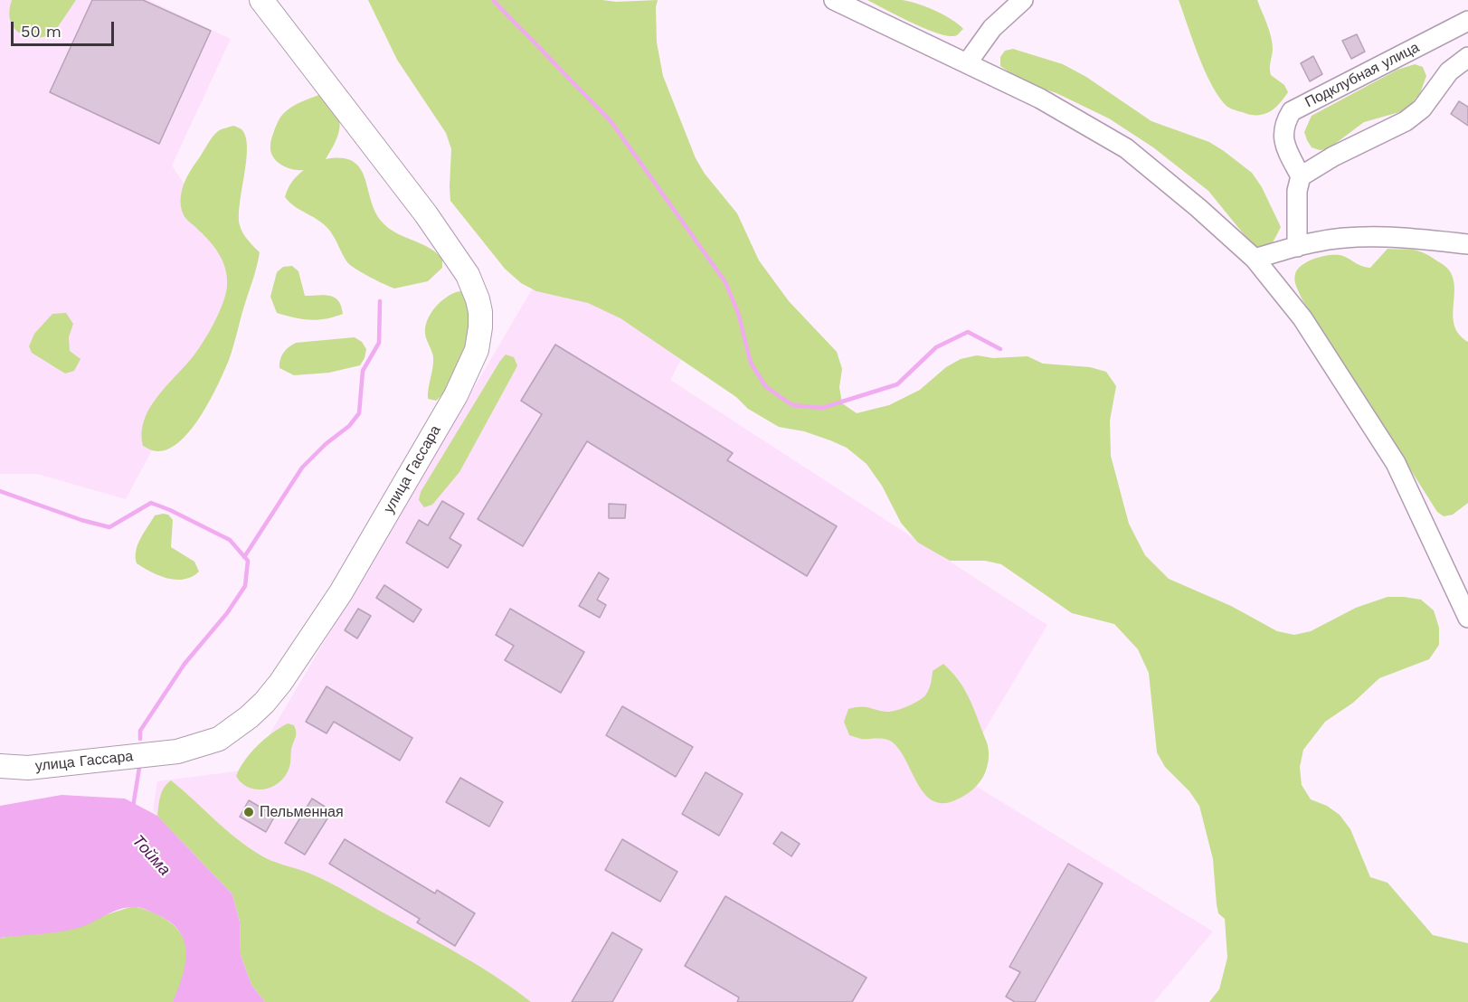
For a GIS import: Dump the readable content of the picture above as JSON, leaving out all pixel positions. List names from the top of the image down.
{
  "streets": {
    "main road": ["улица Гассара"],
    "street": ["Подклубная улица"]
  },
  "water": ["Тойма"],
  "places": ["Пельменная"],
  "scale_bar": "50 m"
}
